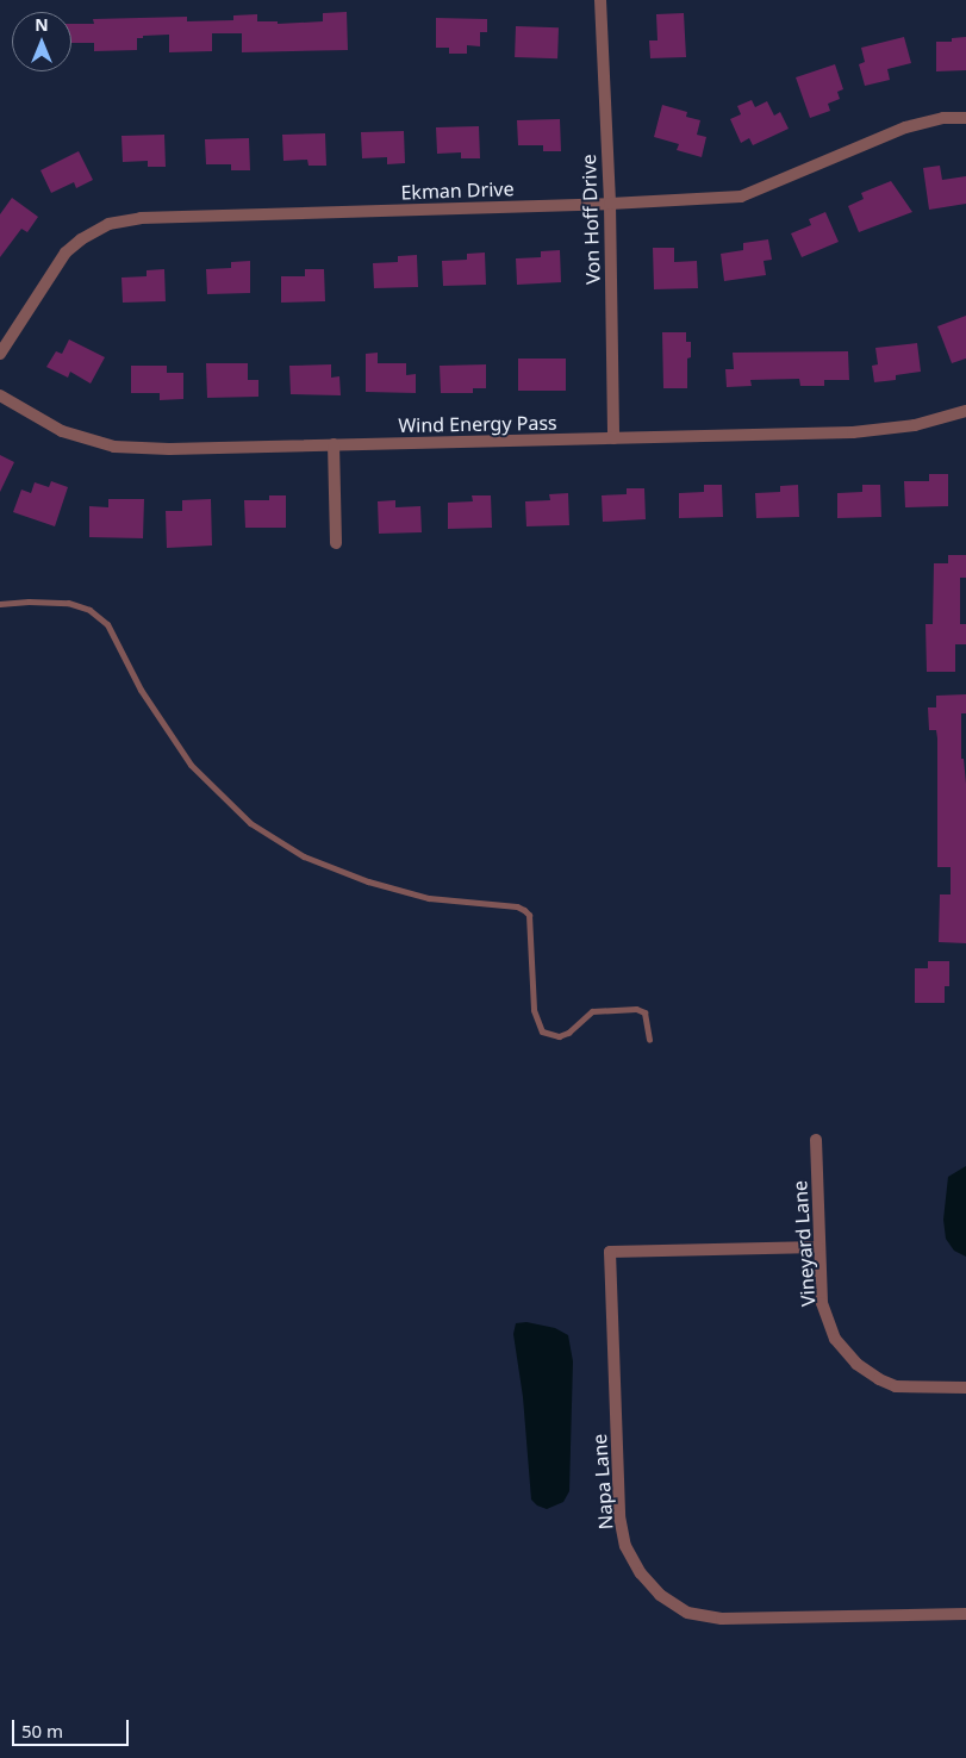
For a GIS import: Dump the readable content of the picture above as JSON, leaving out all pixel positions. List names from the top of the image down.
{
  "streets": {
    "street": [
      "Ekman Drive",
      "Von Hoff Drive",
      "Wind Energy Pass",
      "Vineyard Lane",
      "Napa Lane"
    ]
  },
  "crossings": [
    ["Ekman Drive", "Von Hoff Drive"],
    ["Von Hoff Drive", "Wind Energy Pass"],
    ["Vineyard Lane", "Napa Lane"]
  ],
  "scale_bar": "50 m",
  "north": "top"
}
